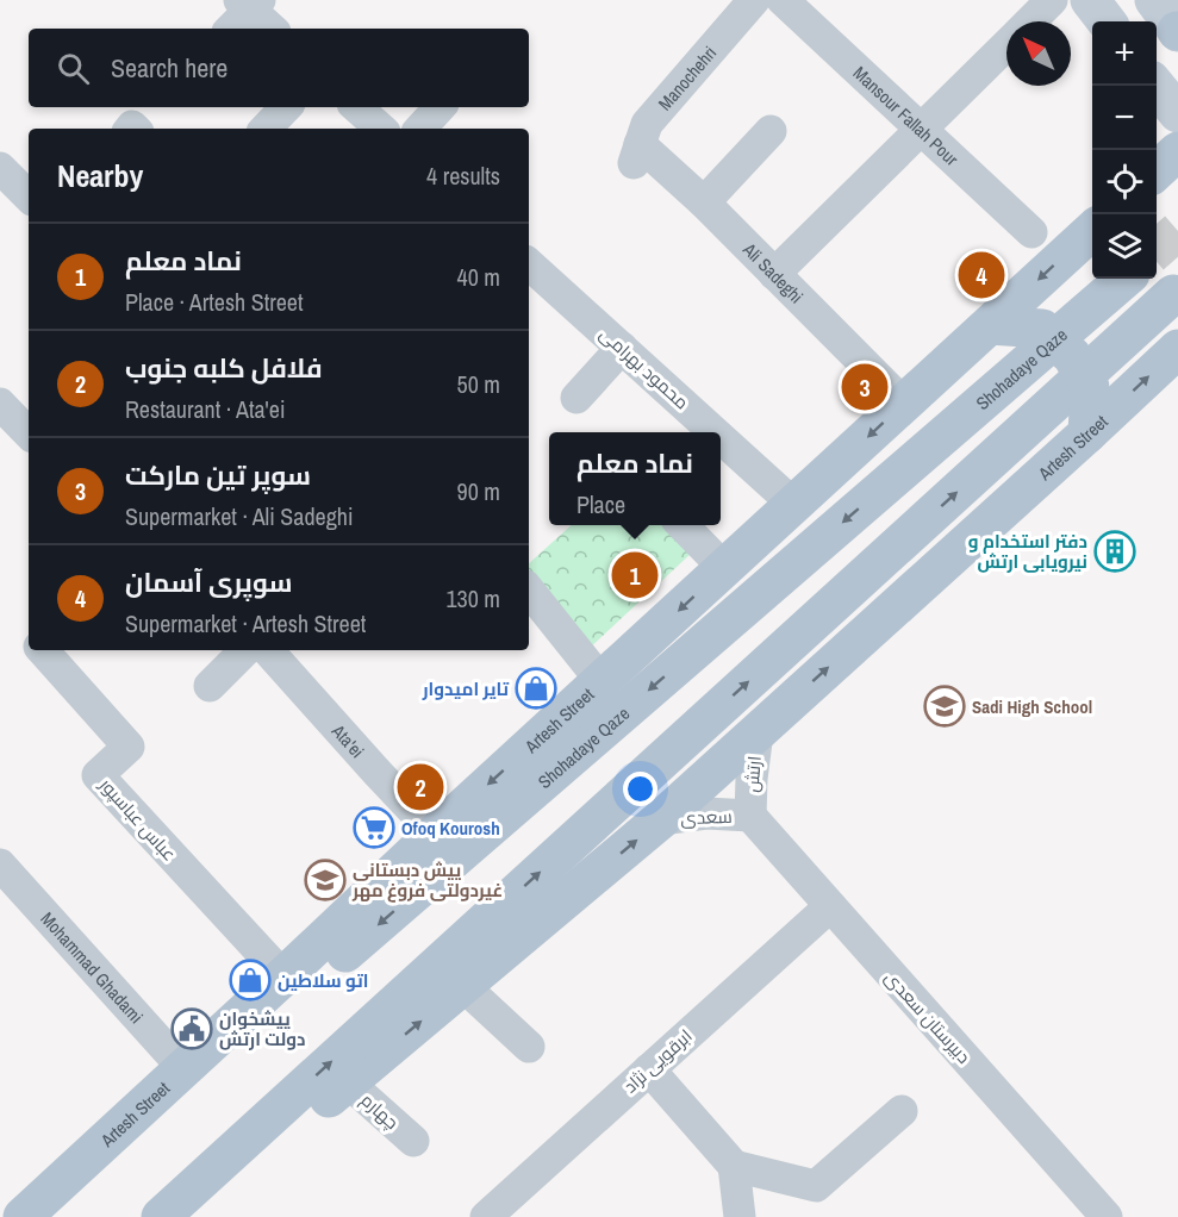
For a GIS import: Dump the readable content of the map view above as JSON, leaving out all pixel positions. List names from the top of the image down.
{
  "streets": {
    "main road": ["Shohadaye Qaze", "Artesh Street"],
    "street": [
      "Manochehri",
      "Mansour Fallah Pour",
      "Ali Sadeghi",
      "محمود بهرامی",
      "Ata'ei",
      "ارتش",
      "سعدی",
      "عباس عباسپور",
      "Mohammad Ghadami",
      "دبیرستان سعدی",
      "ابرقویی نژاد",
      "چهارم"
    ]
  },
  "crossings": [
    ["Manochehri", "Ali Sadeghi"],
    ["Ali Sadeghi", "Artesh Street"],
    ["محمود بهرامی", "Artesh Street"],
    ["Artesh Street", "Ata'ei"],
    ["Artesh Street", "ارتش"],
    ["Artesh Street", "سعدی"],
    ["Artesh Street", "عباس عباسپور"],
    ["Artesh Street", "Mohammad Ghadami"],
    ["Artesh Street", "چهارم"],
    ["ارتش", "سعدی"],
    ["ارتش", "دبیرستان سعدی"],
    ["سعدی", "دبیرستان سعدی"],
    ["دبیرستان سعدی", "ابرقویی نژاد"]
  ],
  "places": {
    "building": ["دفتر استخدام و نیرویابی ارتش"],
    "shop": ["تایر امیدوار", "اتو سلاطین"],
    "school or university": ["Sadi High School", "پیش دبستانی غیردولتی فروغ مهر"],
    "supermarket": ["Ofoq Kourosh"],
    "public building": ["پیشخوان دولت ارتش"]
  },
  "north": "top left",
  "page": {
    "map_buttons": ["+", "−"],
    "search": "Search here",
    "heading": ["Nearby", "4 results"],
    "list": [
      {
        "mark": "1",
        "name": "نماد معلم",
        "note": "Place · Artesh Street",
        "value": "40 m"
      },
      {
        "mark": "2",
        "name": "فلافل کلبه جنوب",
        "note": "Restaurant · Ata'ei",
        "value": "50 m"
      },
      {
        "mark": "3",
        "name": "سوپر تین مارکت",
        "note": "Supermarket · Ali Sadeghi",
        "value": "90 m"
      },
      {
        "mark": "4",
        "name": "سوپری آسمان",
        "note": "Supermarket · Artesh Street",
        "value": "130 m"
      }
    ],
    "pins": [
      "4",
      "3",
      "1",
      "2"
    ],
    "popup": ["نماد معلم", "Place"]
  }
}
